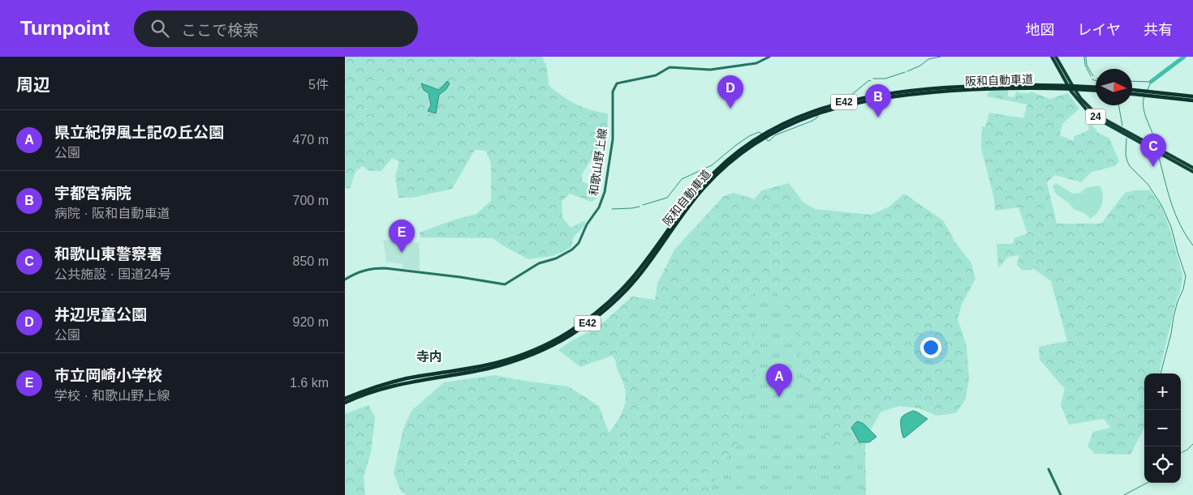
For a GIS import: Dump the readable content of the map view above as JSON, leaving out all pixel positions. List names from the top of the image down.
{
  "streets": {
    "highway": ["阪和自動車道", "E42", "24"],
    "main road": ["和歌山野上線"]
  },
  "districts": ["寺内"],
  "north": "right",
  "page": {
    "header": "Turnpoint",
    "search": "ここで検索",
    "nav": ["地図", "レイヤ", "共有"],
    "heading": ["周辺", "5件"],
    "pins": [
      "D",
      "B",
      "C",
      "E",
      "A"
    ],
    "list": [
      {
        "mark": "A",
        "name": "県立紀伊風土記の丘公園",
        "note": "公園",
        "value": "470 m"
      },
      {
        "mark": "B",
        "name": "宇都宮病院",
        "note": "病院 · 阪和自動車道",
        "value": "700 m"
      },
      {
        "mark": "C",
        "name": "和歌山東警察署",
        "note": "公共施設 · 国道24号",
        "value": "850 m"
      },
      {
        "mark": "D",
        "name": "井辺児童公園",
        "note": "公園",
        "value": "920 m"
      },
      {
        "mark": "E",
        "name": "市立岡崎小学校",
        "note": "学校 · 和歌山野上線",
        "value": "1.6 km"
      }
    ],
    "map_buttons": ["+", "−"]
  }
}
